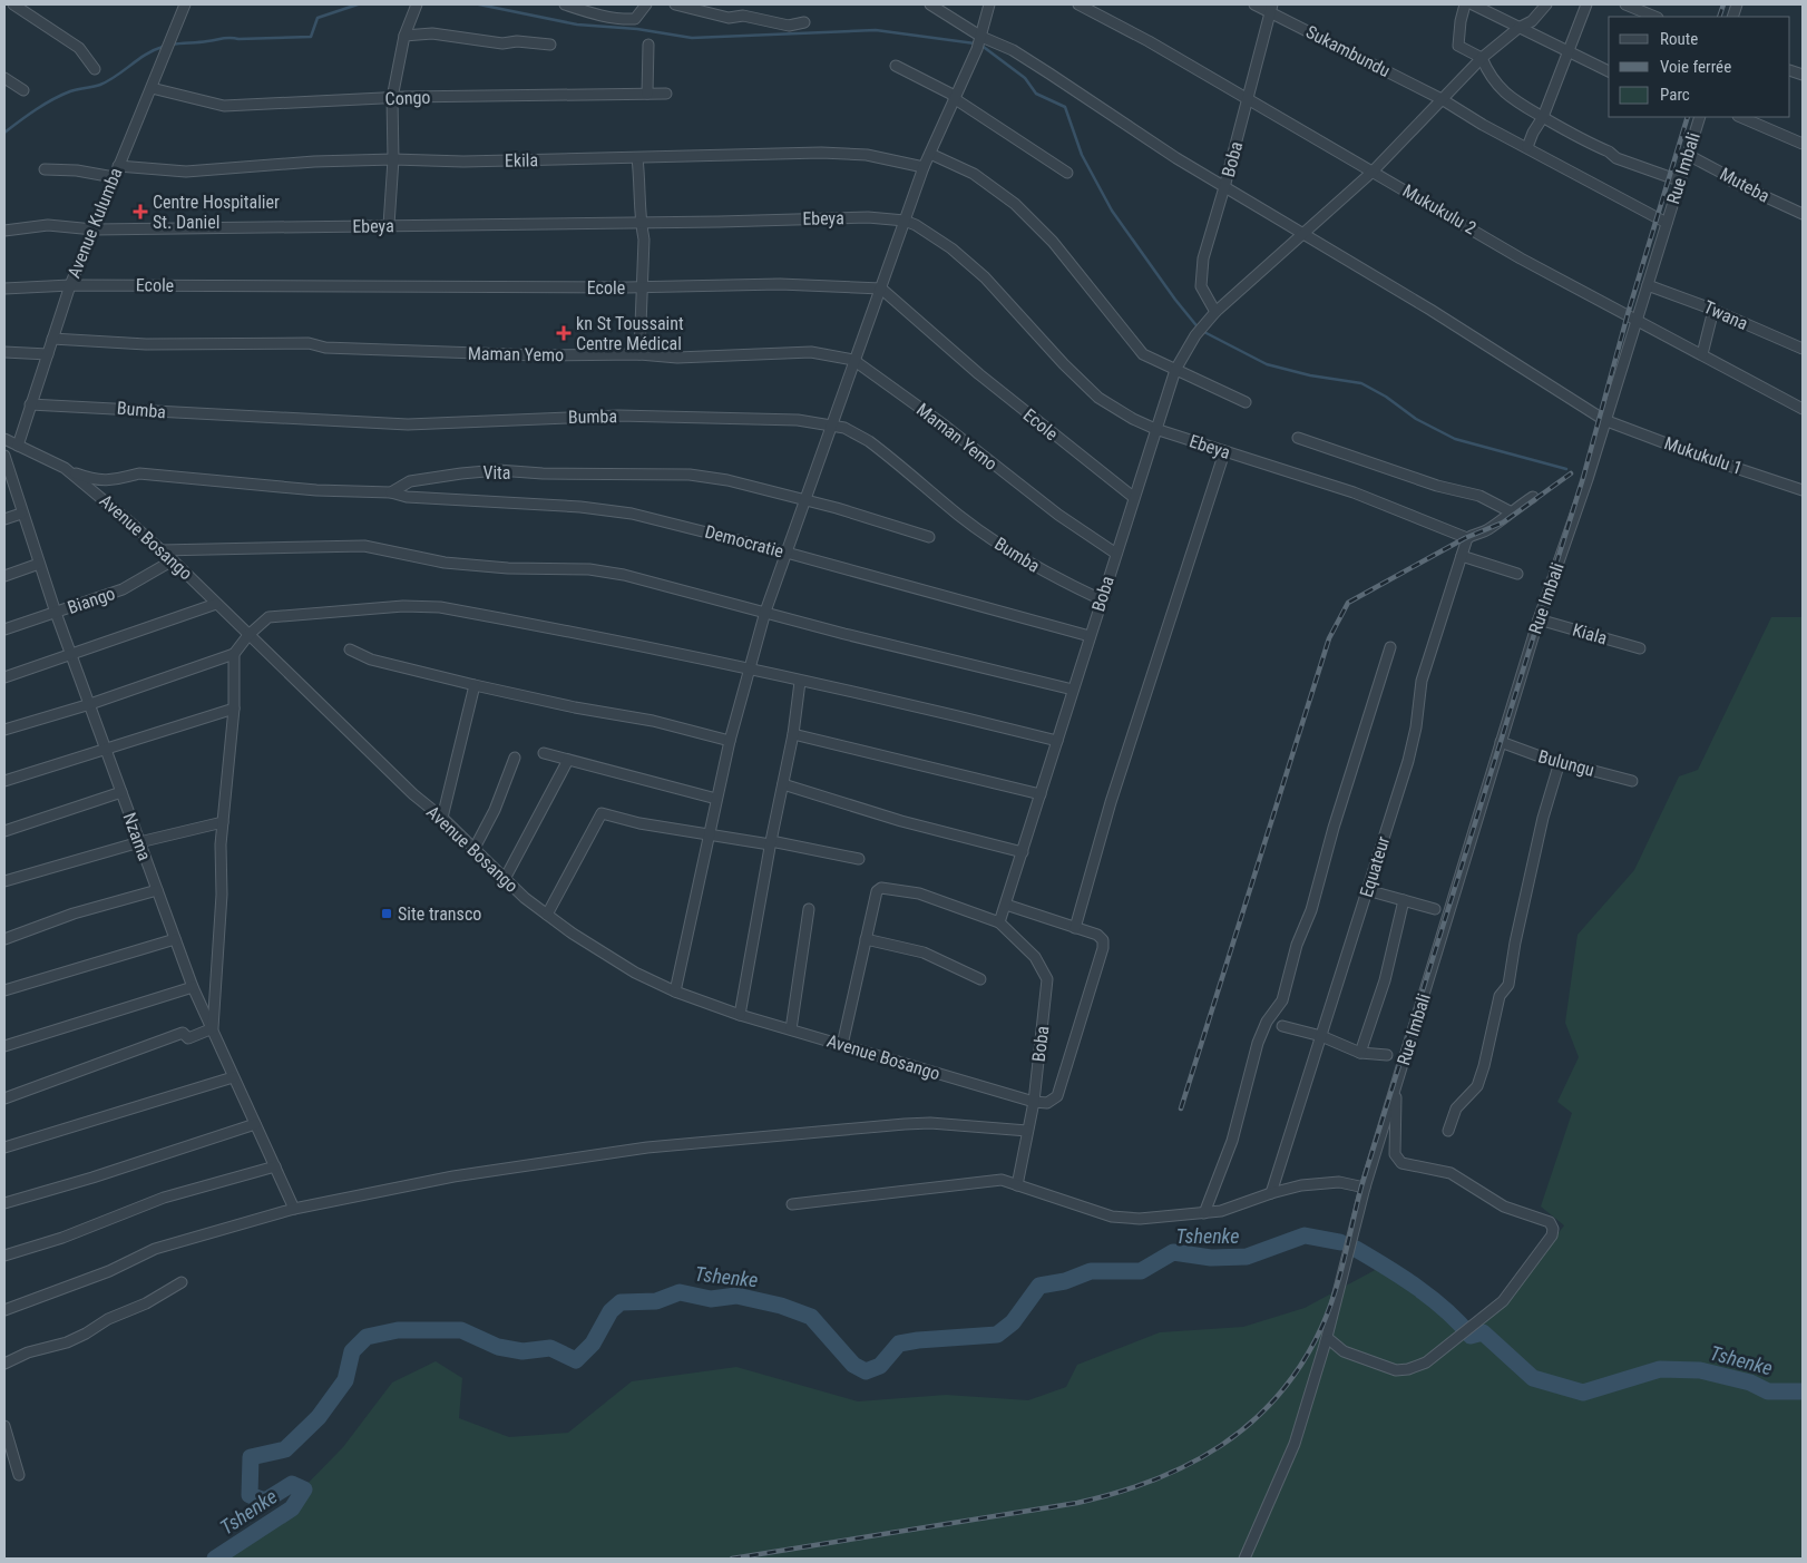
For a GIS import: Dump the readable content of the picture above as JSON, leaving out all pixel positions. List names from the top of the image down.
{
  "streets": {
    "street": [
      "Sukambundu",
      "Congo",
      "Boba",
      "Ekila",
      "Rue Imbali",
      "Muteba",
      "Mukukulu 2",
      "Ebeya",
      "Avenue Kulumba",
      "Ecole",
      "Twana",
      "Maman Yemo",
      "Bumba",
      "Mukukulu 1",
      "Vita",
      "Avenue Bosango",
      "Democratie",
      "Biango",
      "Kiala",
      "Bulungu",
      "Nzama",
      "Equateur"
    ]
  },
  "crossings": [
    ["Sukambundu", "Boba"],
    ["Sukambundu", "Rue Imbali"],
    ["Congo", "Avenue Kulumba"],
    ["Boba", "Mukukulu 2"],
    ["Boba", "Ebeya"],
    ["Boba", "Ecole"],
    ["Boba", "Maman Yemo"],
    ["Boba", "Bumba"],
    ["Boba", "Mukukulu 1"],
    ["Boba", "Avenue Bosango"],
    ["Boba", "Democratie"],
    ["Ekila", "Avenue Kulumba"],
    ["Rue Imbali", "Muteba"],
    ["Rue Imbali", "Mukukulu 2"],
    ["Rue Imbali", "Twana"],
    ["Rue Imbali", "Mukukulu 1"],
    ["Rue Imbali", "Kiala"],
    ["Rue Imbali", "Bulungu"],
    ["Ebeya", "Avenue Kulumba"],
    ["Ebeya", "Equateur"],
    ["Avenue Kulumba", "Ecole"],
    ["Avenue Kulumba", "Maman Yemo"],
    ["Avenue Kulumba", "Bumba"],
    ["Avenue Kulumba", "Avenue Bosango"],
    ["Vita", "Avenue Bosango"],
    ["Vita", "Democratie"],
    ["Avenue Bosango", "Biango"],
    ["Biango", "Nzama"]
  ],
  "water": ["Tshenke"],
  "places": {
    "health": ["Centre Hospitalier St. Daniel", "kn St Toussaint Centre Médical"],
    "transit": ["Site transco"]
  },
  "legend": ["Route", "Voie ferrée", "Parc"]
}
